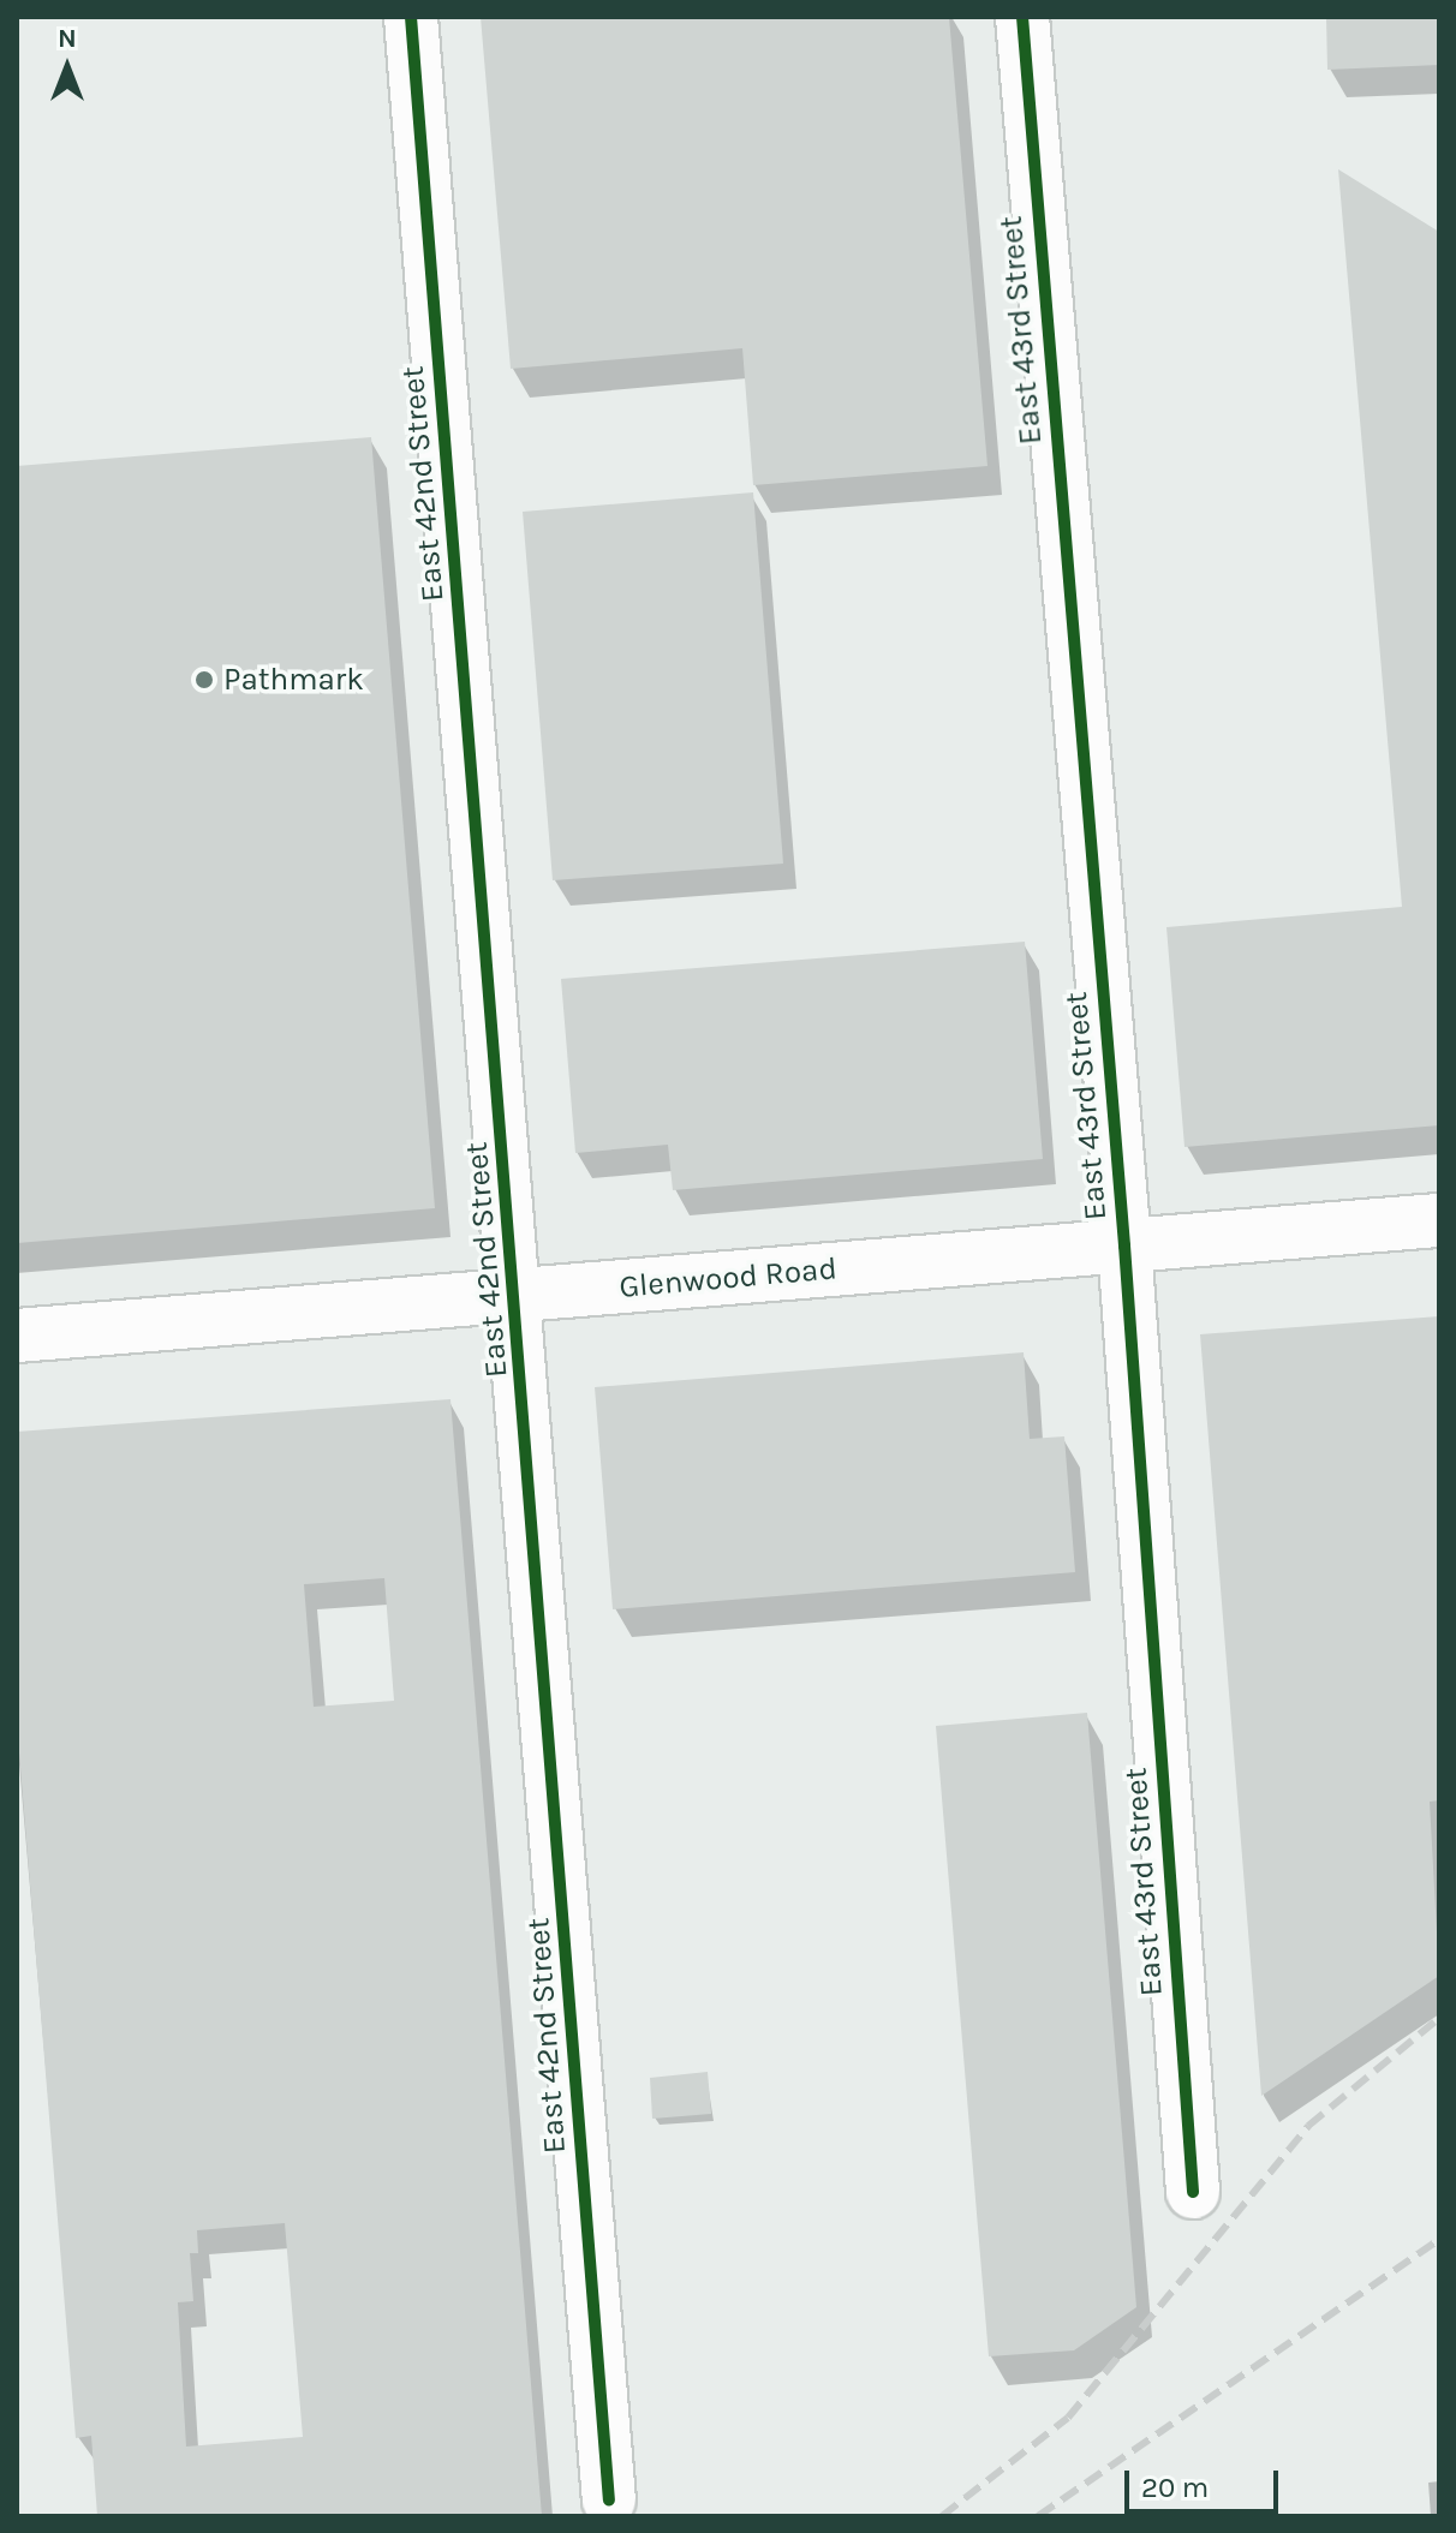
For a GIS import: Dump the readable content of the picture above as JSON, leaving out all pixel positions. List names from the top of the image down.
{
  "streets": {
    "street": ["East 43rd Street", "East 42nd Street", "Glenwood Road"]
  },
  "crossings": [
    ["East 43rd Street", "Glenwood Road"],
    ["East 42nd Street", "Glenwood Road"]
  ],
  "places": ["Pathmark"],
  "scale_bar": "20 m",
  "north": "top"
}
